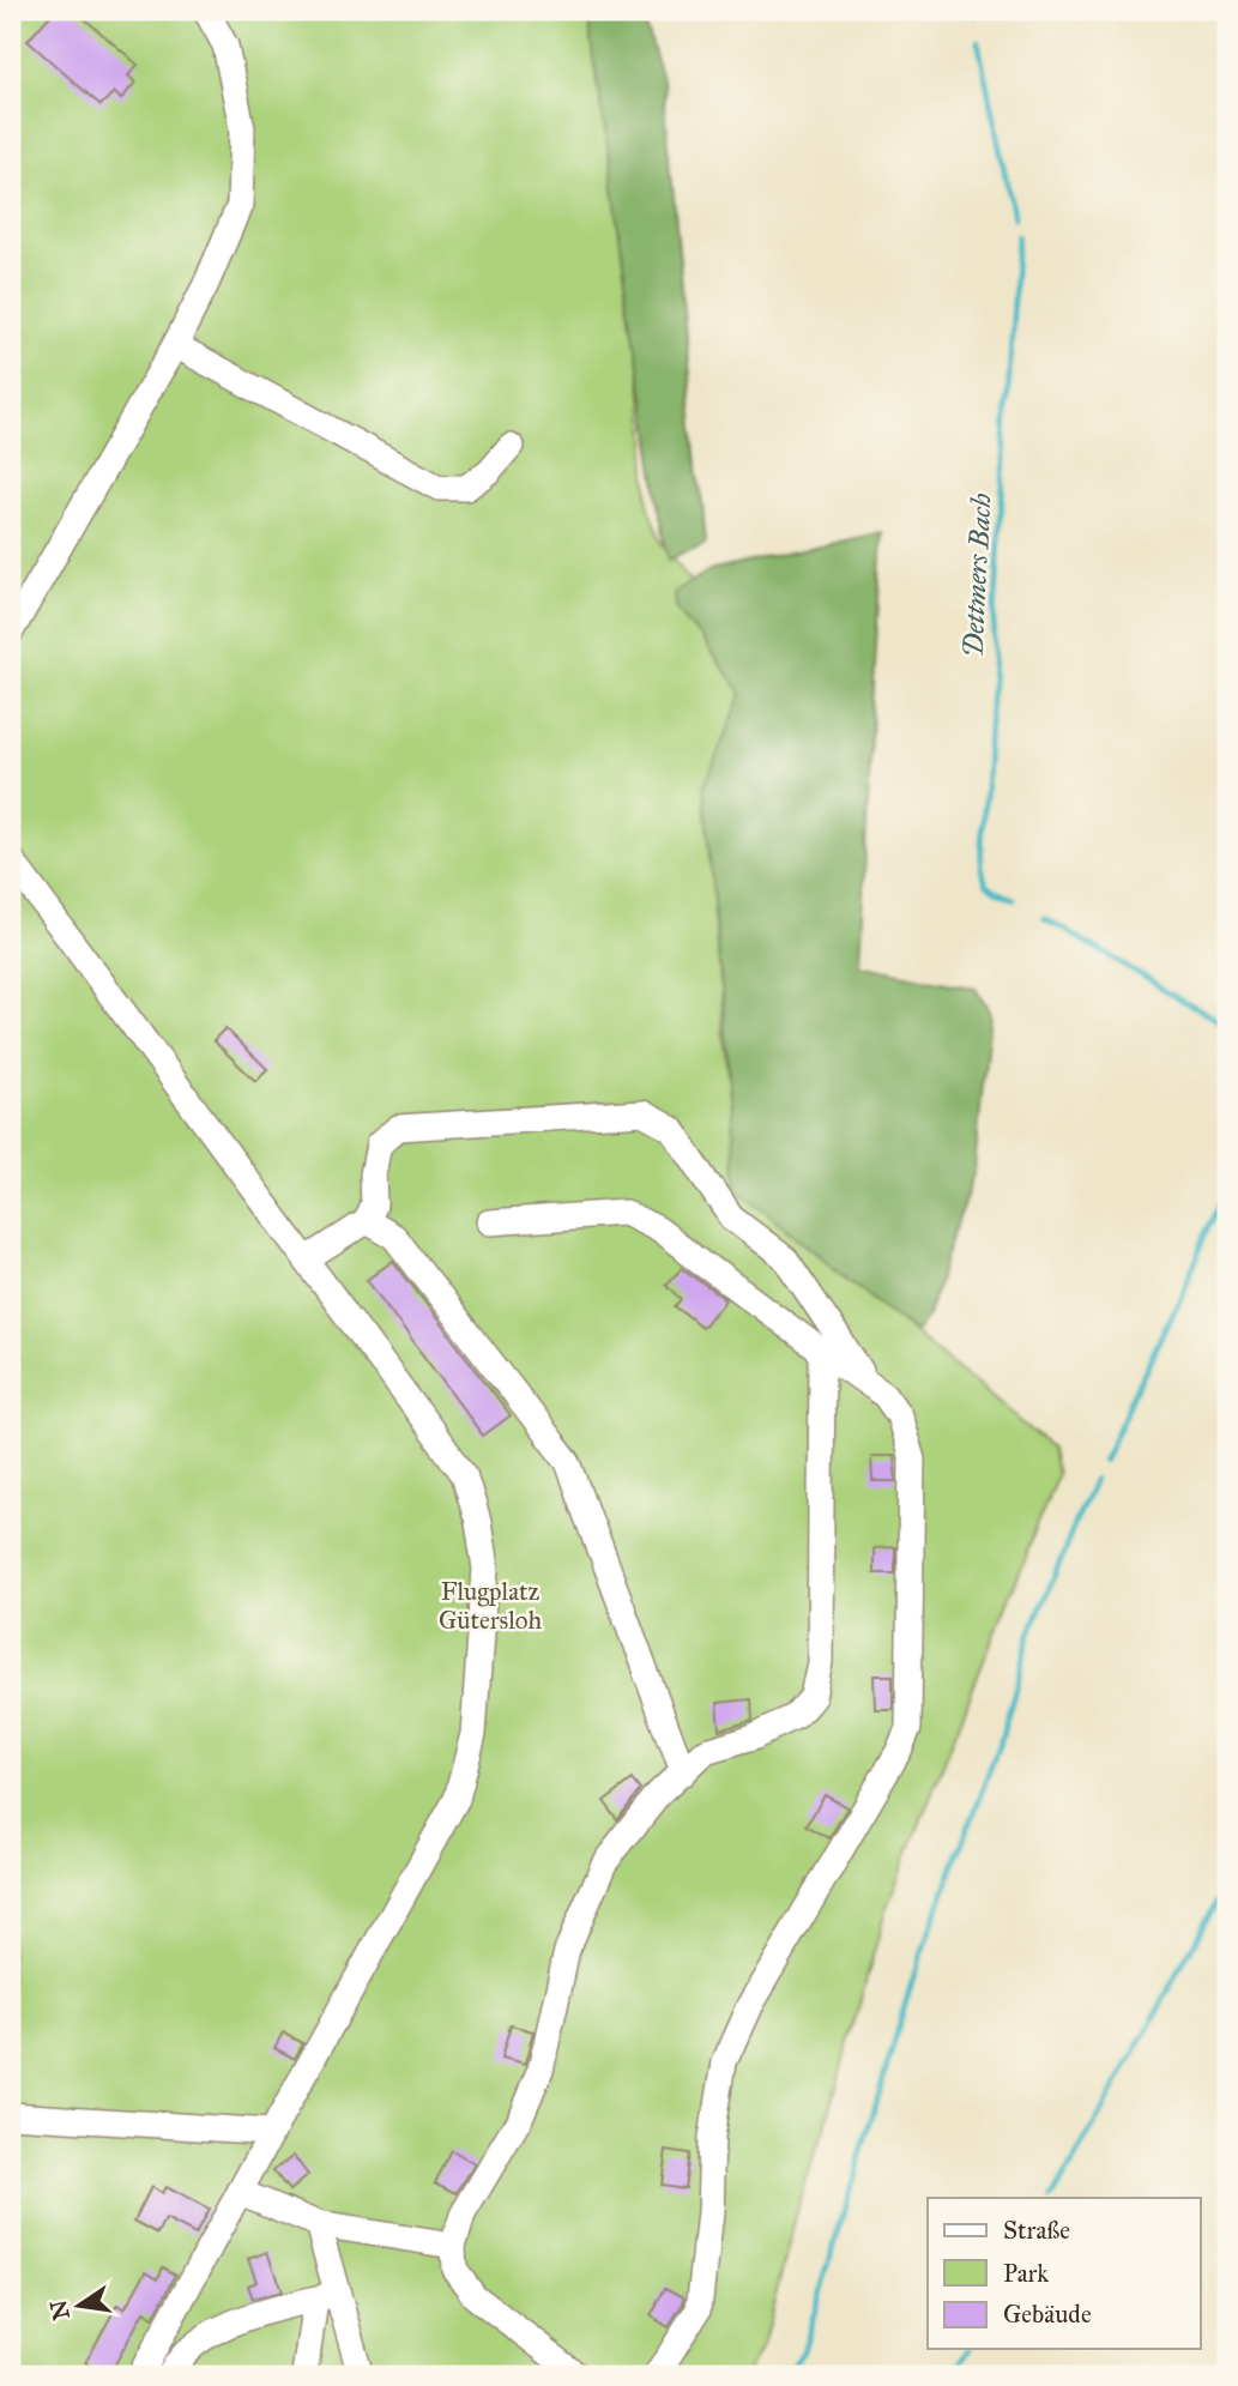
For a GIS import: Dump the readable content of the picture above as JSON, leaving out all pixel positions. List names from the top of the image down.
{
  "water": ["Dettmers Bach"],
  "parks": ["Flugplatz Gütersloh"],
  "legend": ["Straße", "Park", "Gebäude"],
  "north": "left"
}
